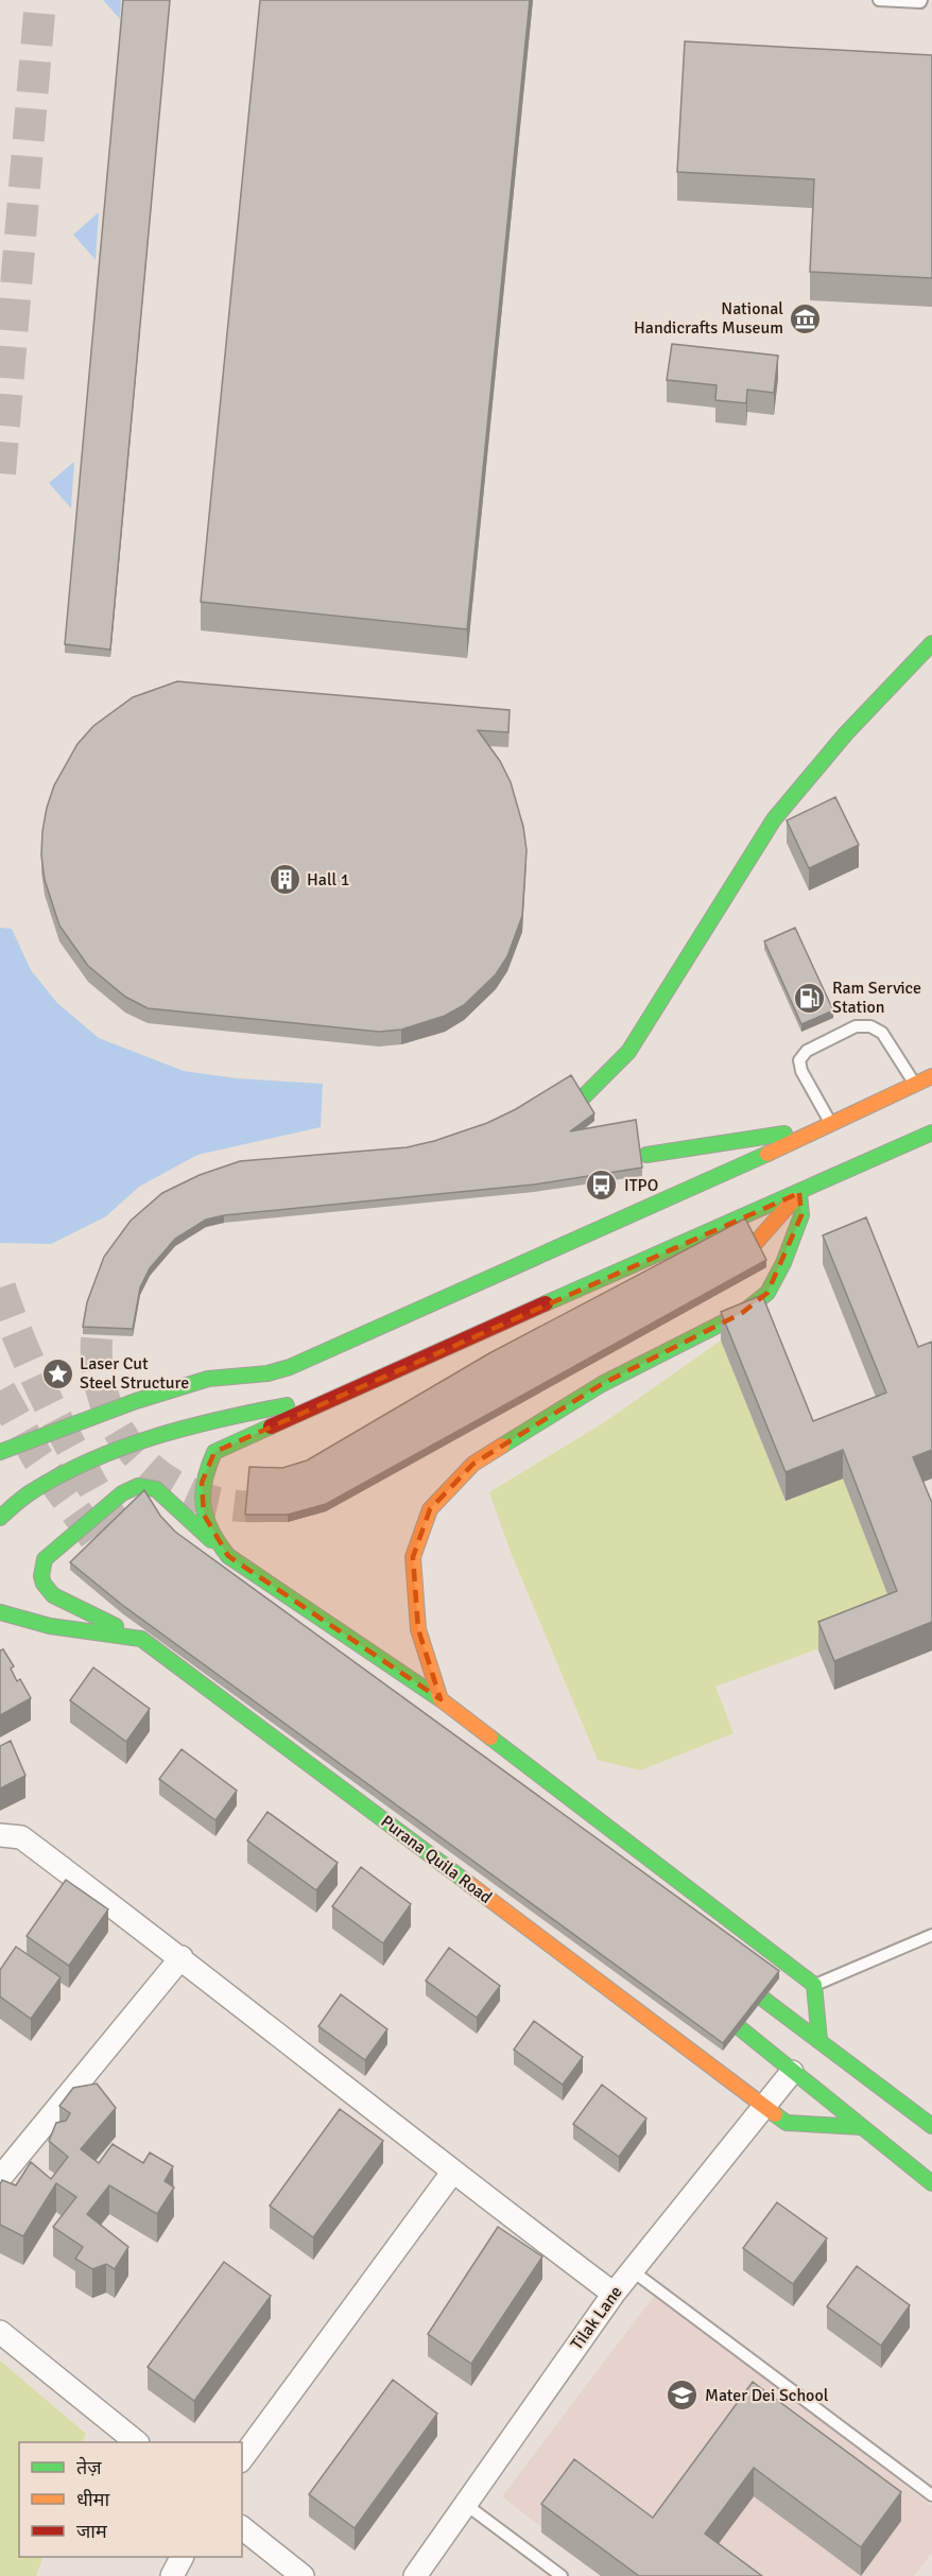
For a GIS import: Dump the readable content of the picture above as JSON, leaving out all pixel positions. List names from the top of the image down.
{
  "streets": {
    "main road": ["Purana Quila Road"],
    "street": ["Tilak Lane"]
  },
  "crossings": [
    ["Purana Quila Road", "Tilak Lane"]
  ],
  "places": {
    "museum": ["National Handicrafts Museum"],
    "building": ["Hall 1"],
    "fuel station": ["Ram Service Station"],
    "bus stop": ["ITPO"],
    "place": ["Laser Cut Steel Structure"],
    "school or university": ["Mater Dei School"]
  },
  "legend": ["तेज़", "धीमा", "जाम"]
}
